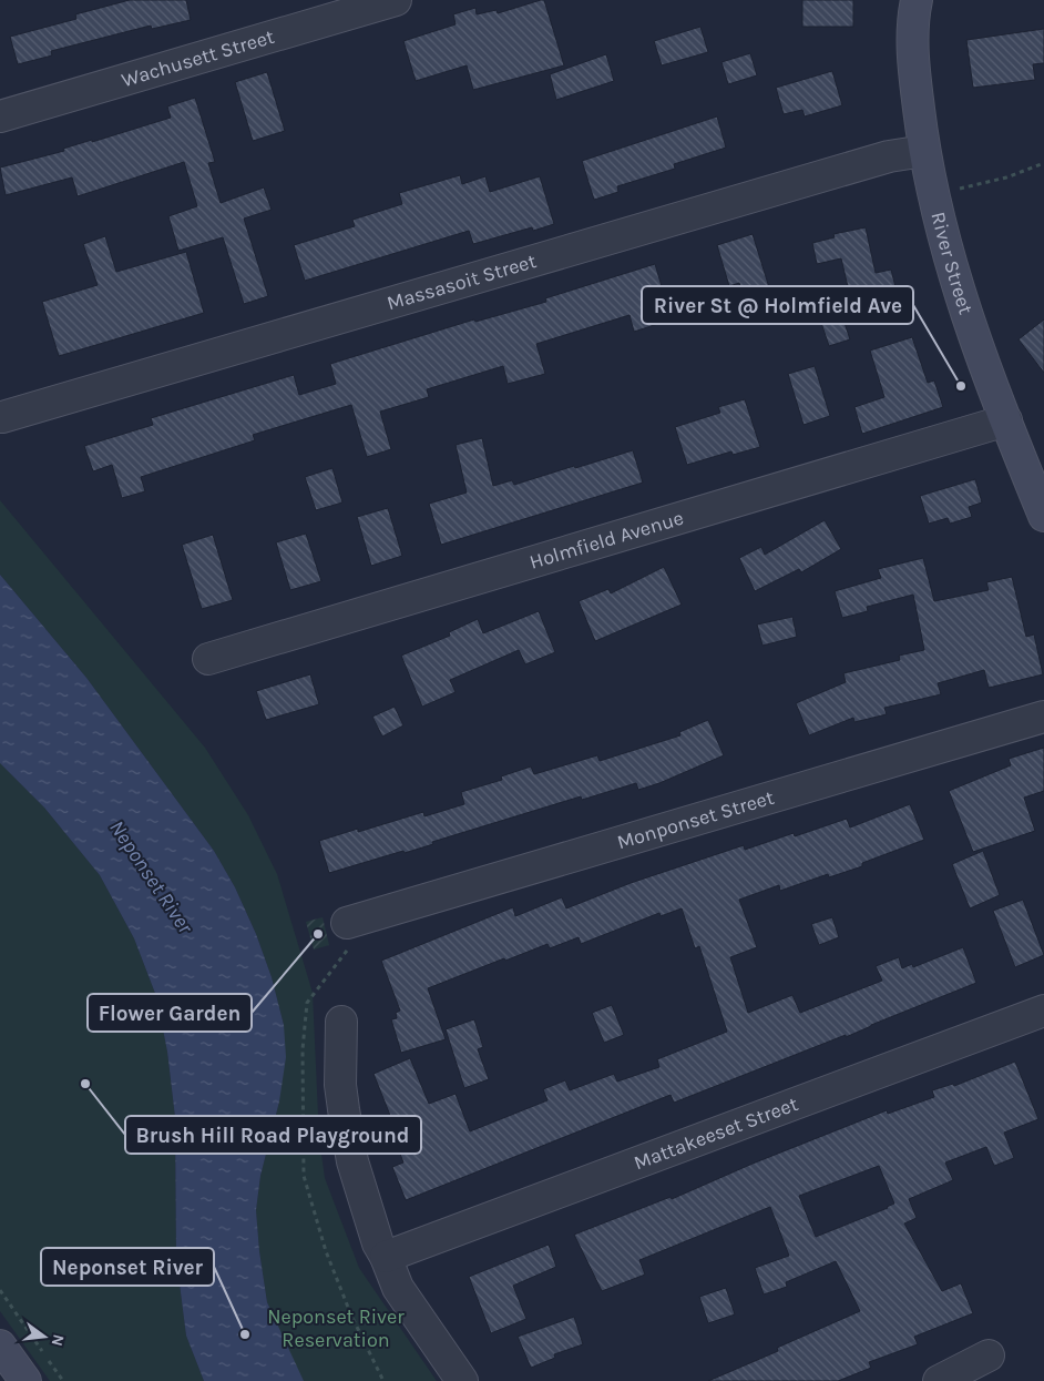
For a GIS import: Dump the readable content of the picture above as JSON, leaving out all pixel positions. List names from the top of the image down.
{
  "streets": {
    "main road": ["River Street"],
    "street": [
      "Wachusett Street",
      "Massasoit Street",
      "Holmfield Avenue",
      "Monponset Street",
      "Mattakeeset Street"
    ]
  },
  "crossings": [
    ["River Street", "Massasoit Street"],
    ["River Street", "Holmfield Avenue"]
  ],
  "water": ["Neponset River"],
  "parks": ["Neponset River Reservation"],
  "places": [
    "River St @ Holmfield Ave",
    "Flower Garden",
    "Brush Hill Road Playground",
    "Neponset River"
  ],
  "north": "right"
}
